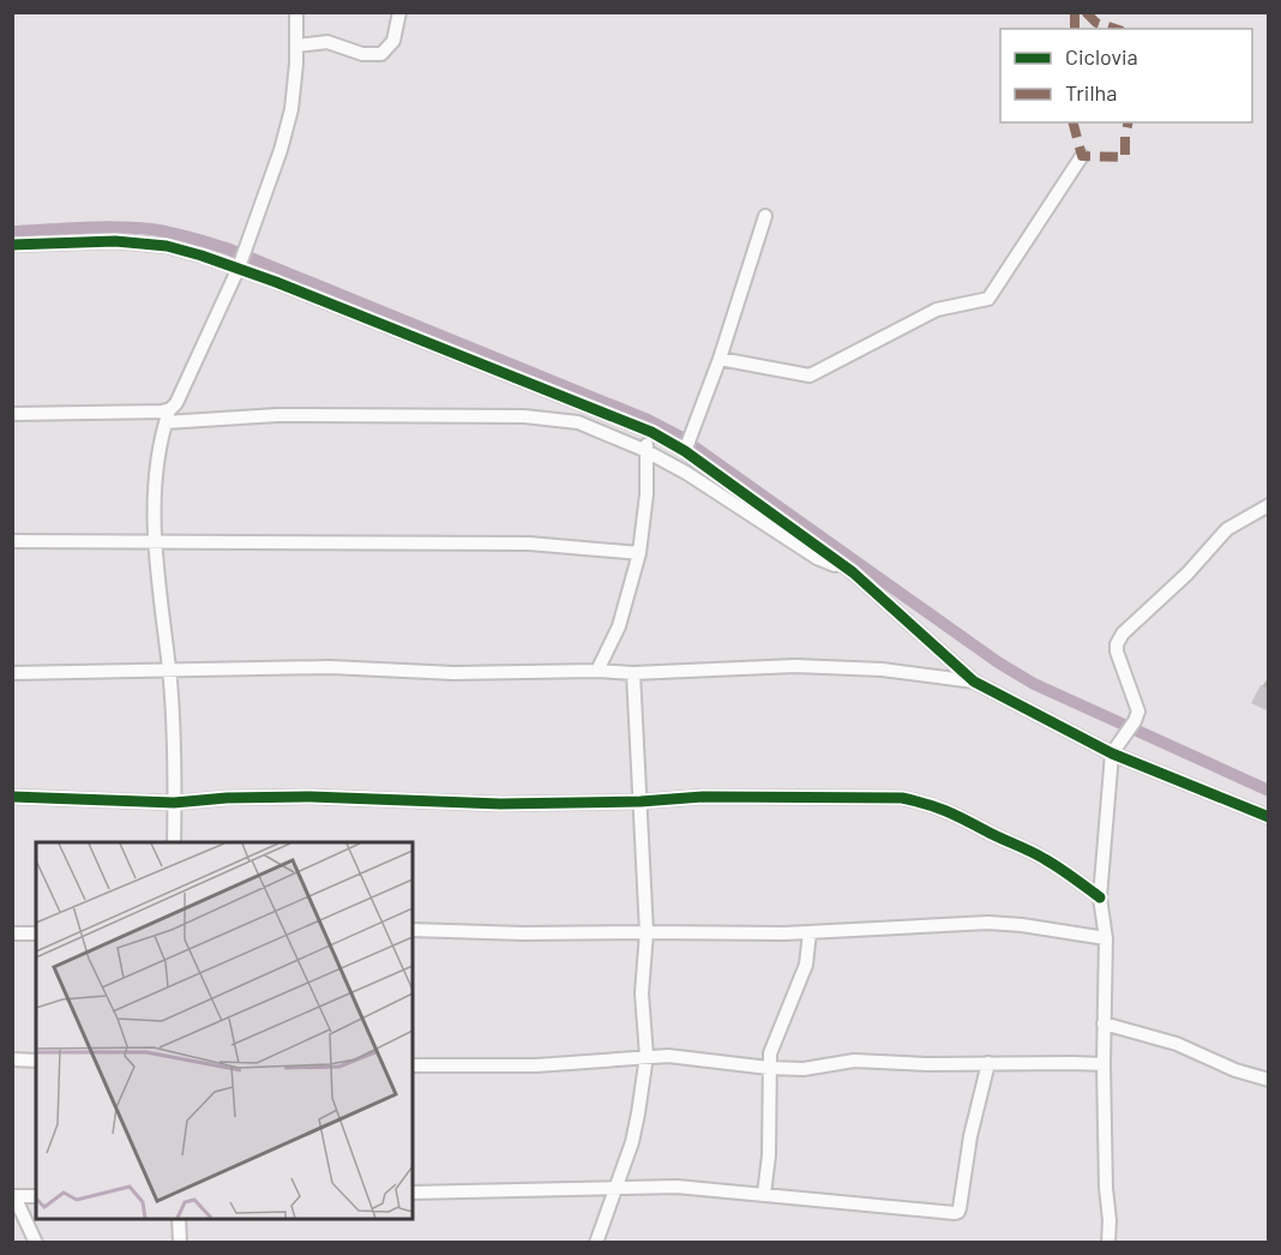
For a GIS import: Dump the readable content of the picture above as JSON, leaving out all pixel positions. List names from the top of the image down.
{
  "legend": ["Ciclovia", "Trilha"]
}
